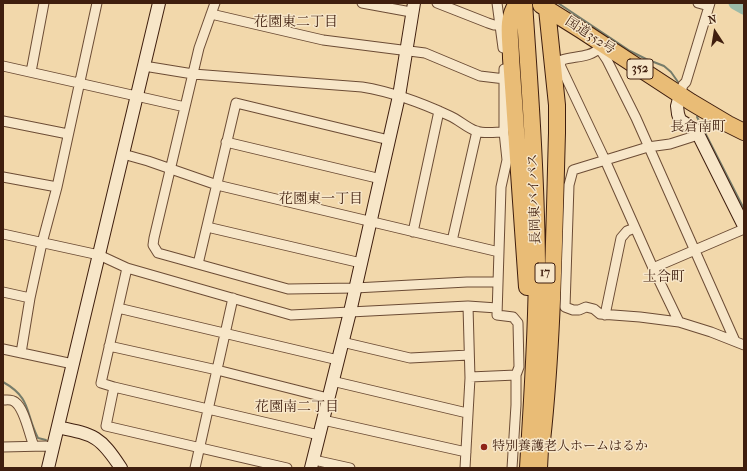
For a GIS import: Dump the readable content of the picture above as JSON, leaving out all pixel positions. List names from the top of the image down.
{
  "streets": {
    "highway": [
      "国道352号",
      "352",
      "長岡東バイパス",
      "17"
    ]
  },
  "crossings": [
    ["国道352号", "長岡東バイパス"]
  ],
  "districts": [
    "花園東二丁目",
    "長倉南町",
    "花園東一丁目",
    "土合町",
    "花園南二丁目"
  ],
  "places": ["特別養護老人ホームはるか"],
  "north": "top"
}
